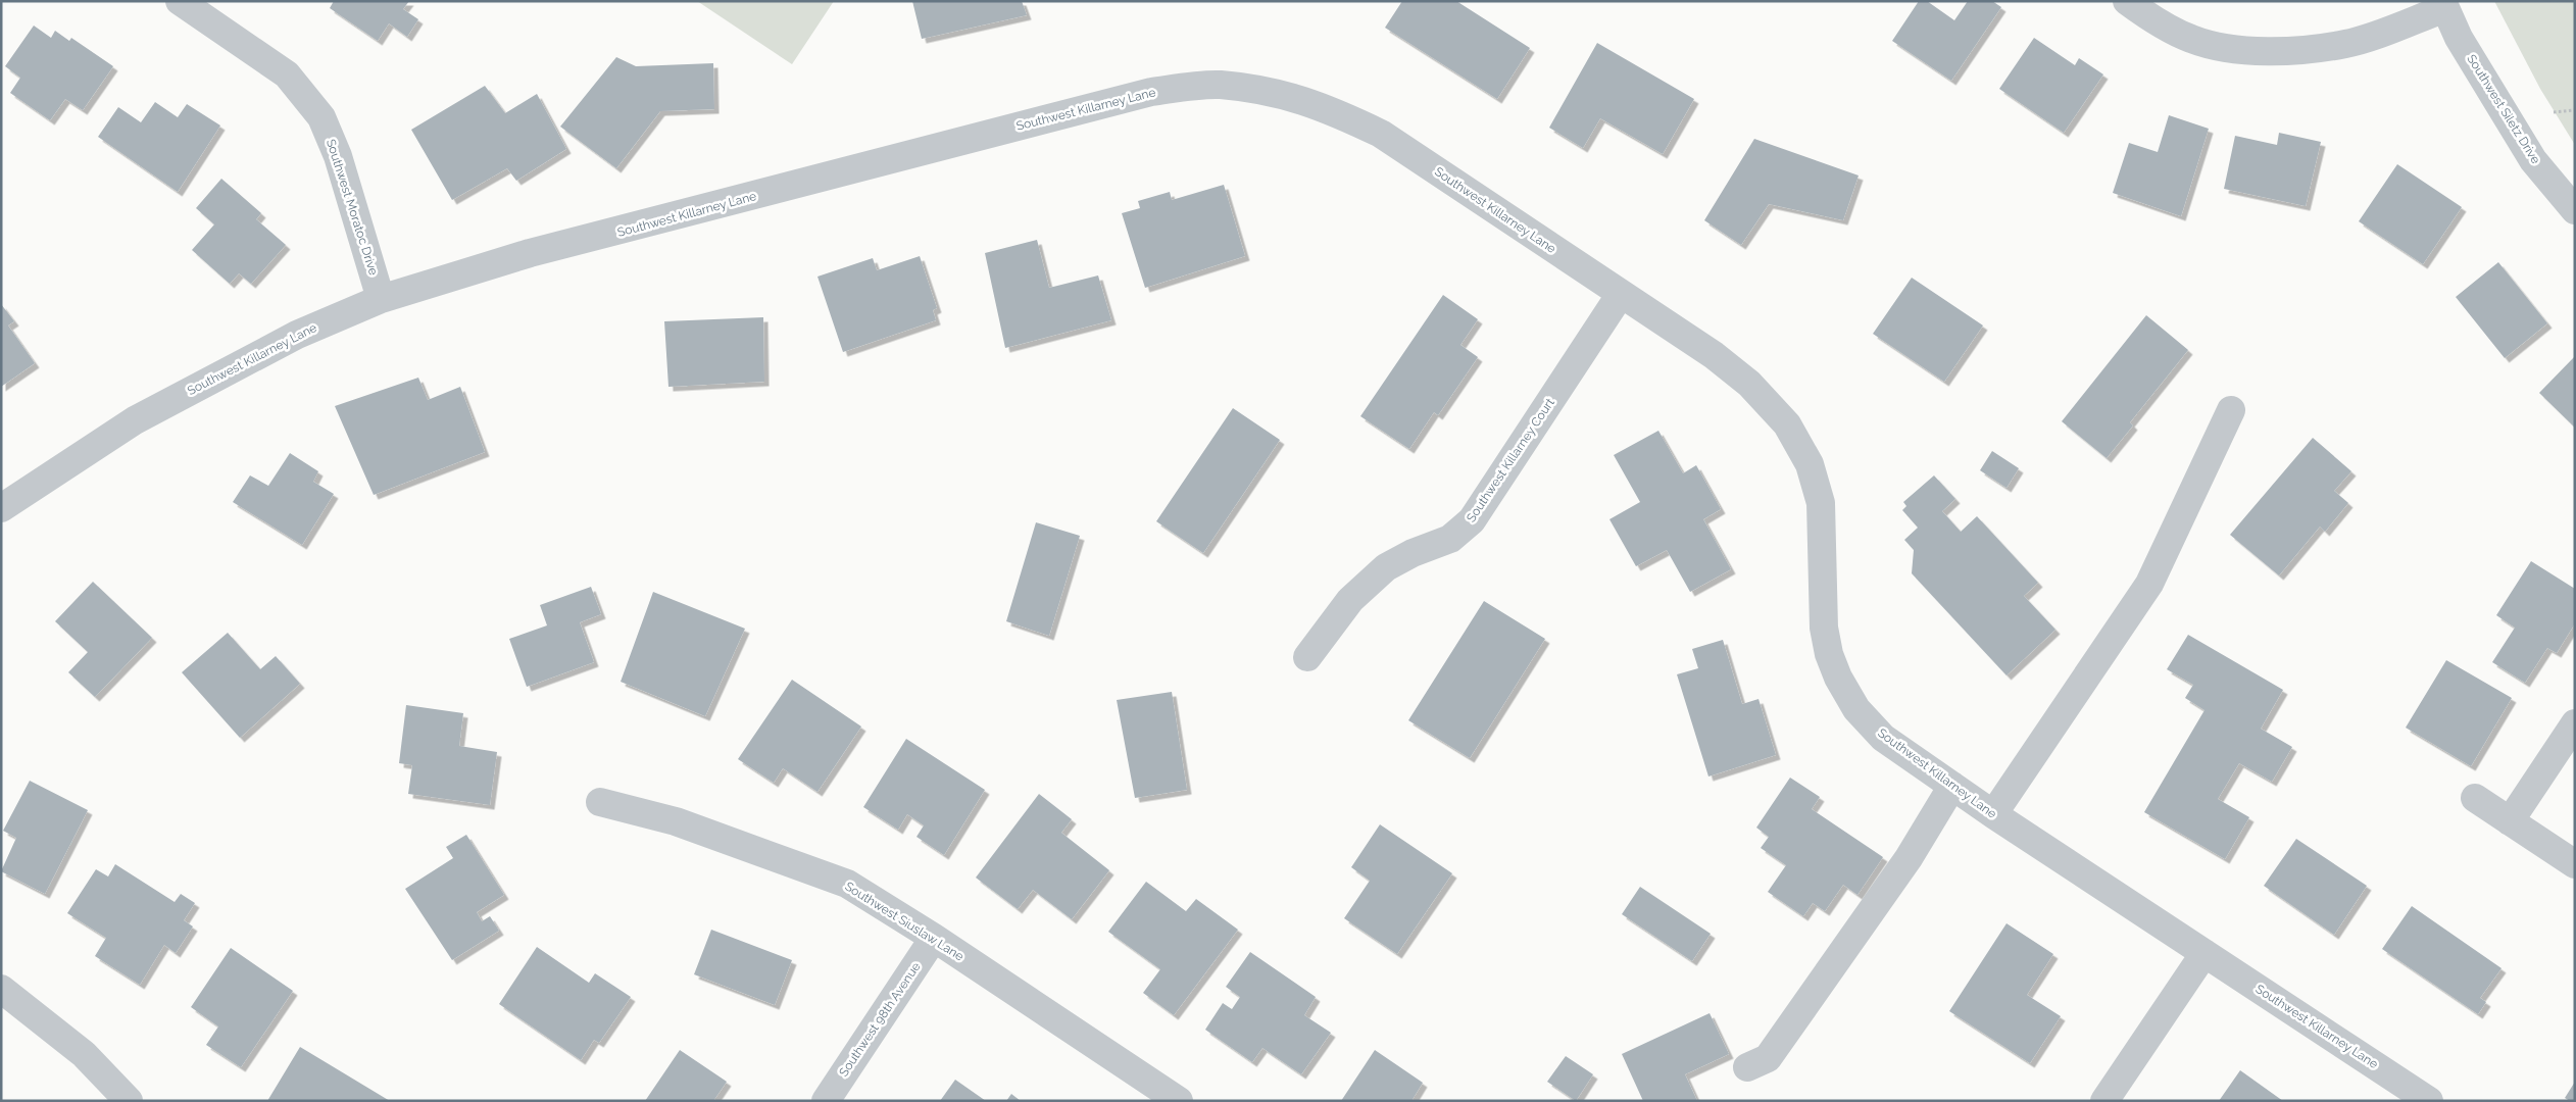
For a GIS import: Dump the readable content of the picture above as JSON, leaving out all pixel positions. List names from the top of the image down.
{
  "streets": {
    "street": [
      "Southwest Killarney Lane",
      "Southwest Siletz Drive",
      "Southwest Moratoc Drive",
      "Southwest Killarney Court",
      "Southwest Siuslaw Lane",
      "Southwest 98th Avenue"
    ]
  },
  "crossings": [
    ["Southwest Killarney Lane", "Southwest Moratoc Drive"],
    ["Southwest Killarney Lane", "Southwest Killarney Court"],
    ["Southwest Siuslaw Lane", "Southwest 98th Avenue"]
  ]
}
